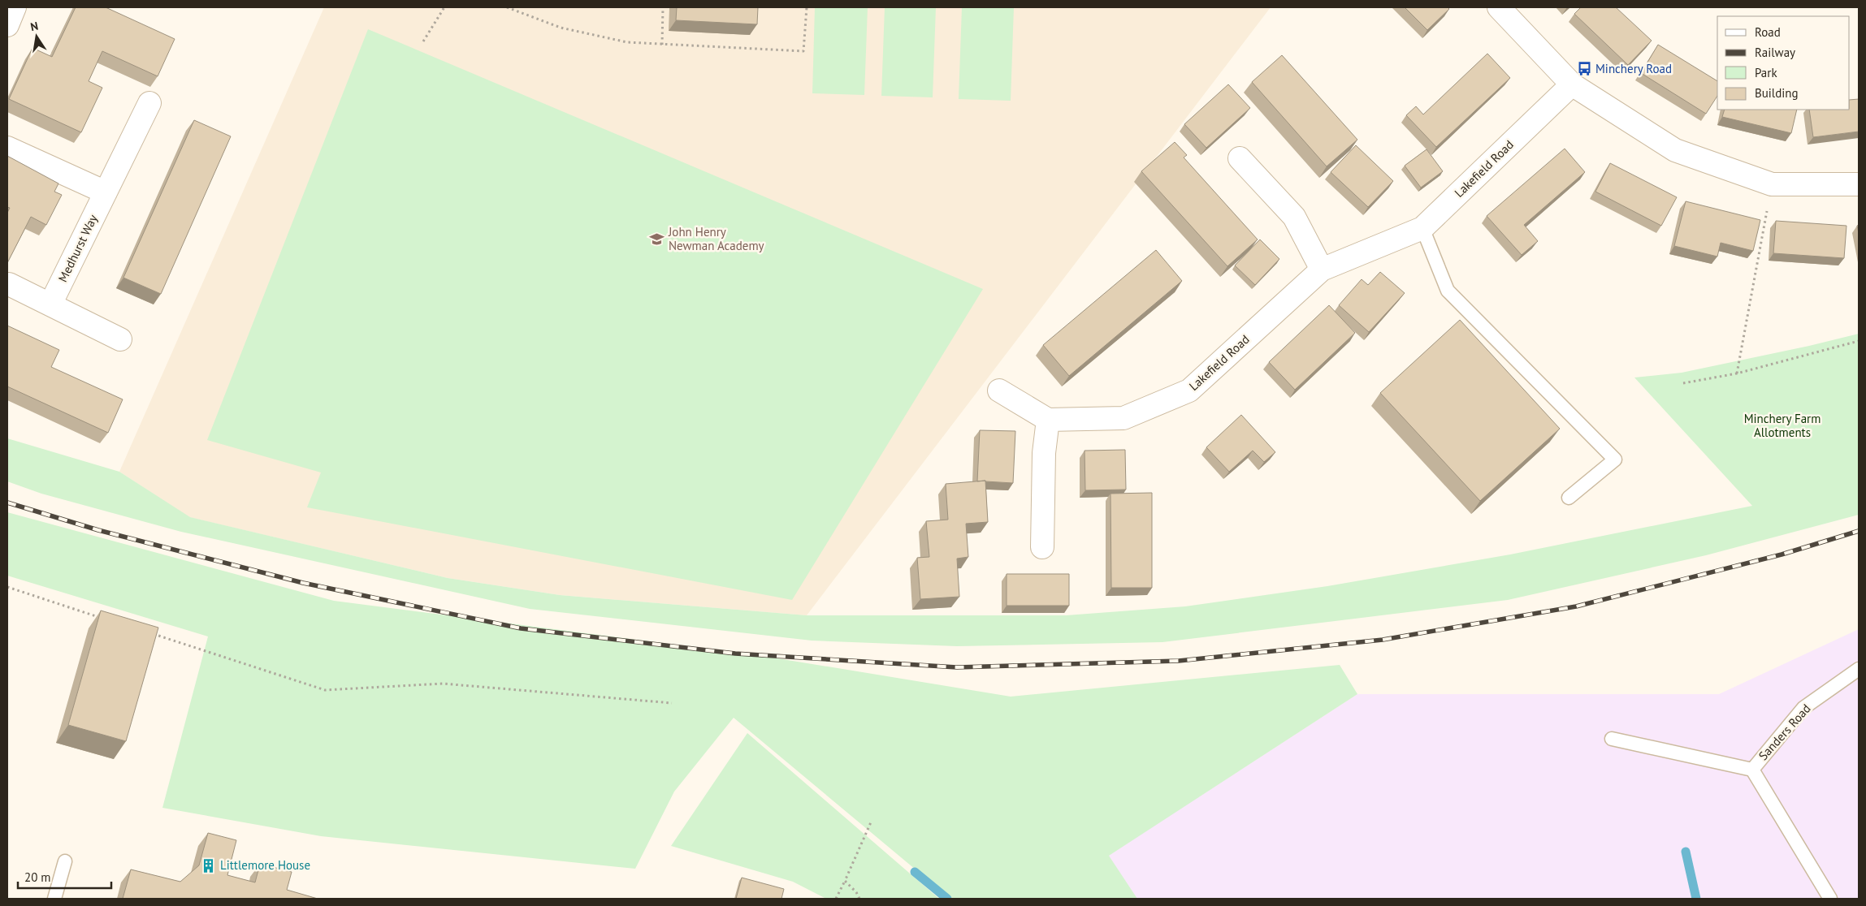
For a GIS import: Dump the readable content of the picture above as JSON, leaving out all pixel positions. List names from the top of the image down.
{
  "streets": {
    "street": ["Lakefield Road", "Medhurst Way"],
    "lane": ["Sanders Road"]
  },
  "parks": ["Minchery Farm Allotments"],
  "places": {
    "bus stop": ["Minchery Road"],
    "school or university": ["John Henry Newman Academy"],
    "building": ["Littlemore House"]
  },
  "legend": [
    "Road",
    "Railway",
    "Park",
    "Building"
  ],
  "scale_bar": "20 m",
  "north": "top"
}
